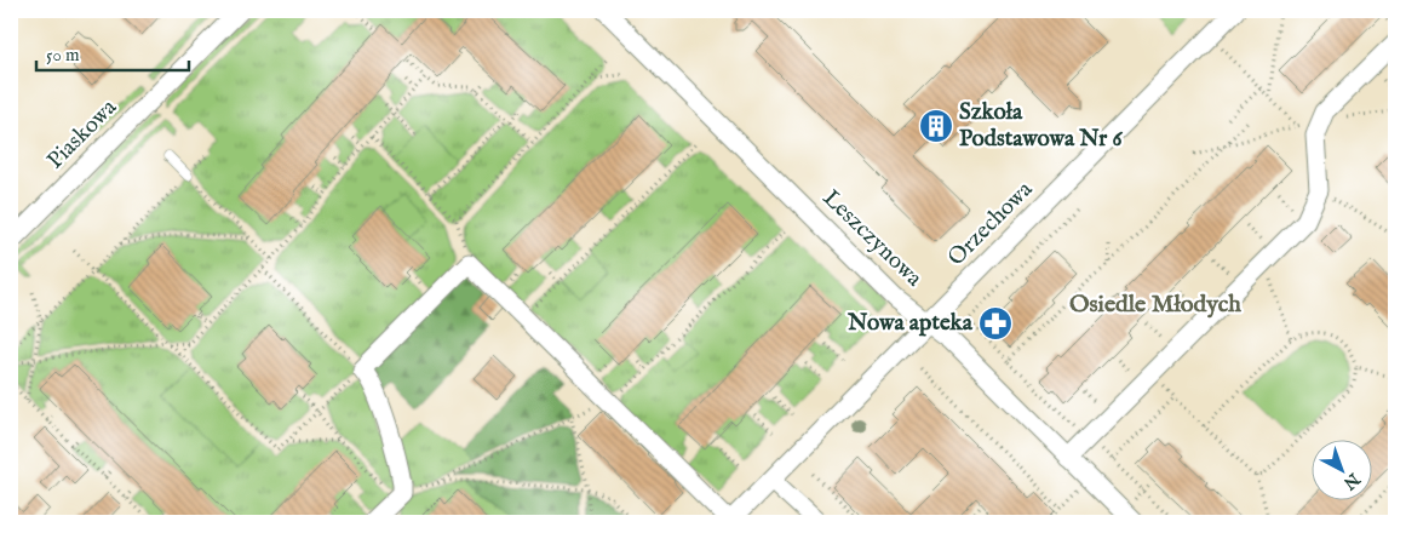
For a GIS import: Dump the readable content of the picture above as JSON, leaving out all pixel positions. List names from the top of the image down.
{
  "streets": {
    "street": ["Piaskowa", "Orzechowa", "Leszczynowa"]
  },
  "crossings": [
    ["Orzechowa", "Leszczynowa"]
  ],
  "districts": ["Osiedle Młodych"],
  "places": {
    "building": ["Szkoła Podstawowa Nr 6"],
    "pharmacy": ["Nowa apteka"]
  },
  "scale_bar": "50 m",
  "north": "bottom right"
}
